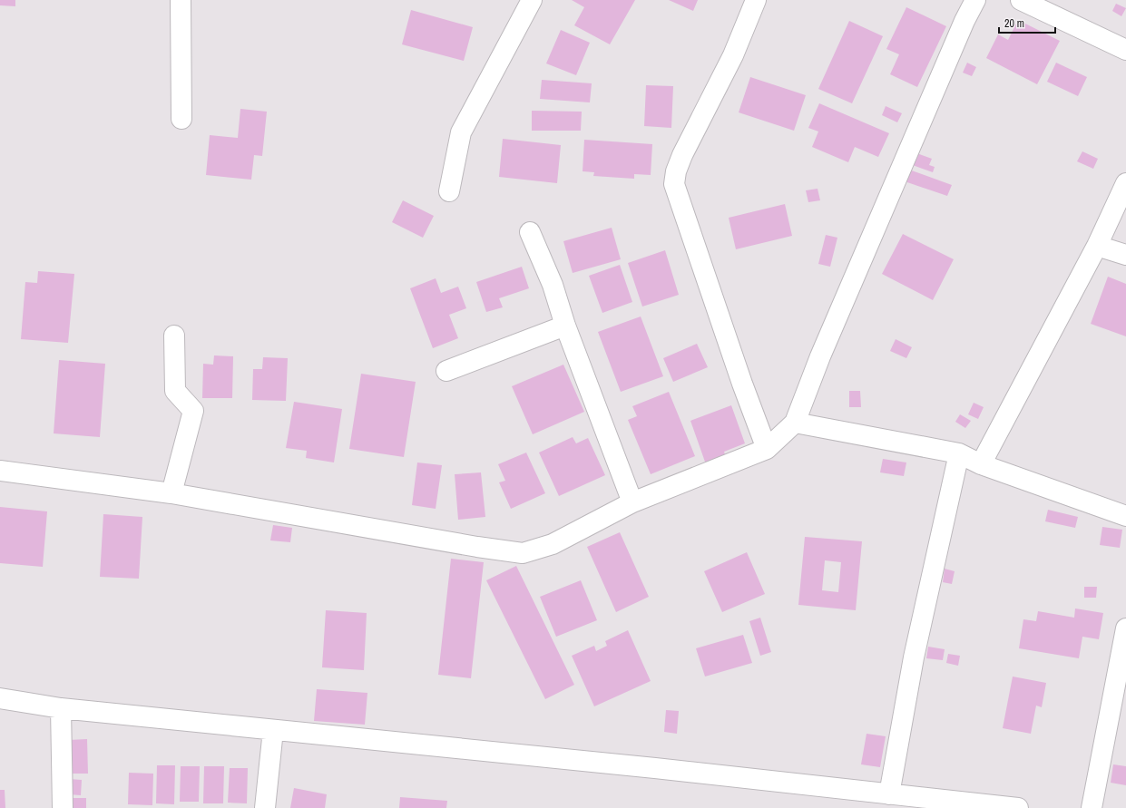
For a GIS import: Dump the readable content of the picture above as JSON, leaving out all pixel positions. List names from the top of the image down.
{
  "scale_bar": "20 m"
}
